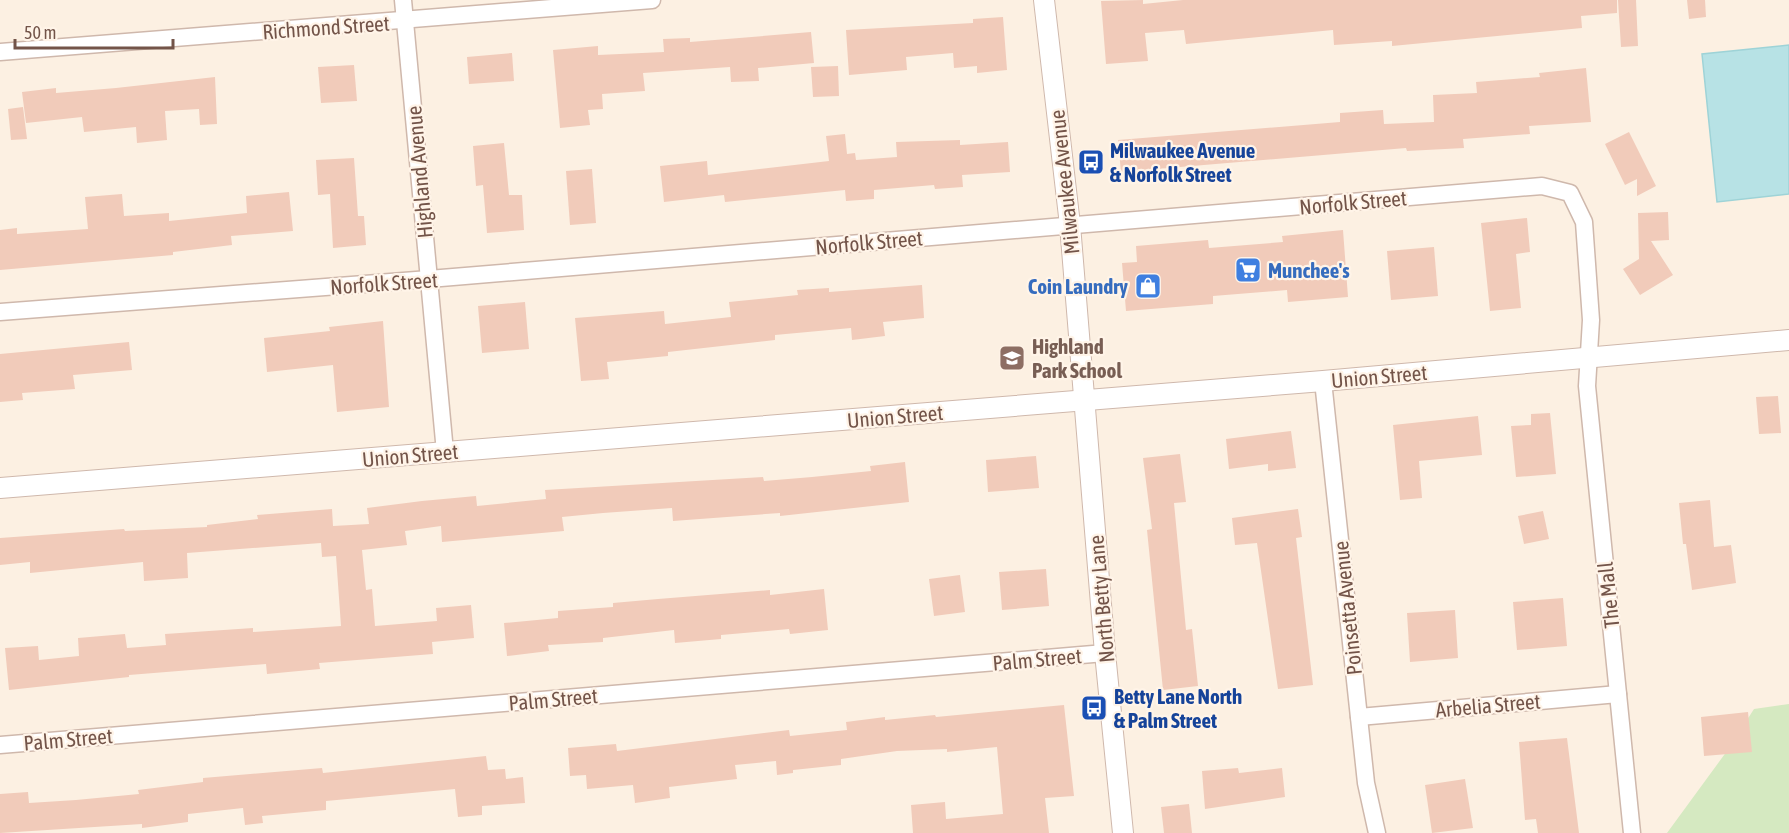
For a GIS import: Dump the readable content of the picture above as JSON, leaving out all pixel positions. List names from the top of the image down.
{
  "streets": {
    "street": [
      "Richmond Street",
      "Highland Avenue",
      "Milwaukee Avenue",
      "Norfolk Street",
      "Union Street",
      "The Mall",
      "North Betty Lane",
      "Poinsetta Avenue",
      "Palm Street",
      "Arbelia Street"
    ]
  },
  "crossings": [
    ["Richmond Street", "Highland Avenue"],
    ["Highland Avenue", "Norfolk Street"],
    ["Highland Avenue", "Union Street"],
    ["Milwaukee Avenue", "Norfolk Street"],
    ["Milwaukee Avenue", "Union Street"],
    ["Milwaukee Avenue", "North Betty Lane"],
    ["Norfolk Street", "Union Street"],
    ["Norfolk Street", "The Mall"],
    ["Union Street", "The Mall"],
    ["Union Street", "North Betty Lane"],
    ["Union Street", "Poinsetta Avenue"],
    ["The Mall", "Arbelia Street"],
    ["North Betty Lane", "Palm Street"],
    ["Poinsetta Avenue", "Arbelia Street"]
  ],
  "places": {
    "bus stop": ["Milwaukee Avenue & Norfolk Street", "Betty Lane North & Palm Street"],
    "supermarket": ["Munchee's"],
    "shop": ["Coin Laundry"],
    "school or university": ["Highland Park School"]
  },
  "scale_bar": "50 m"
}
